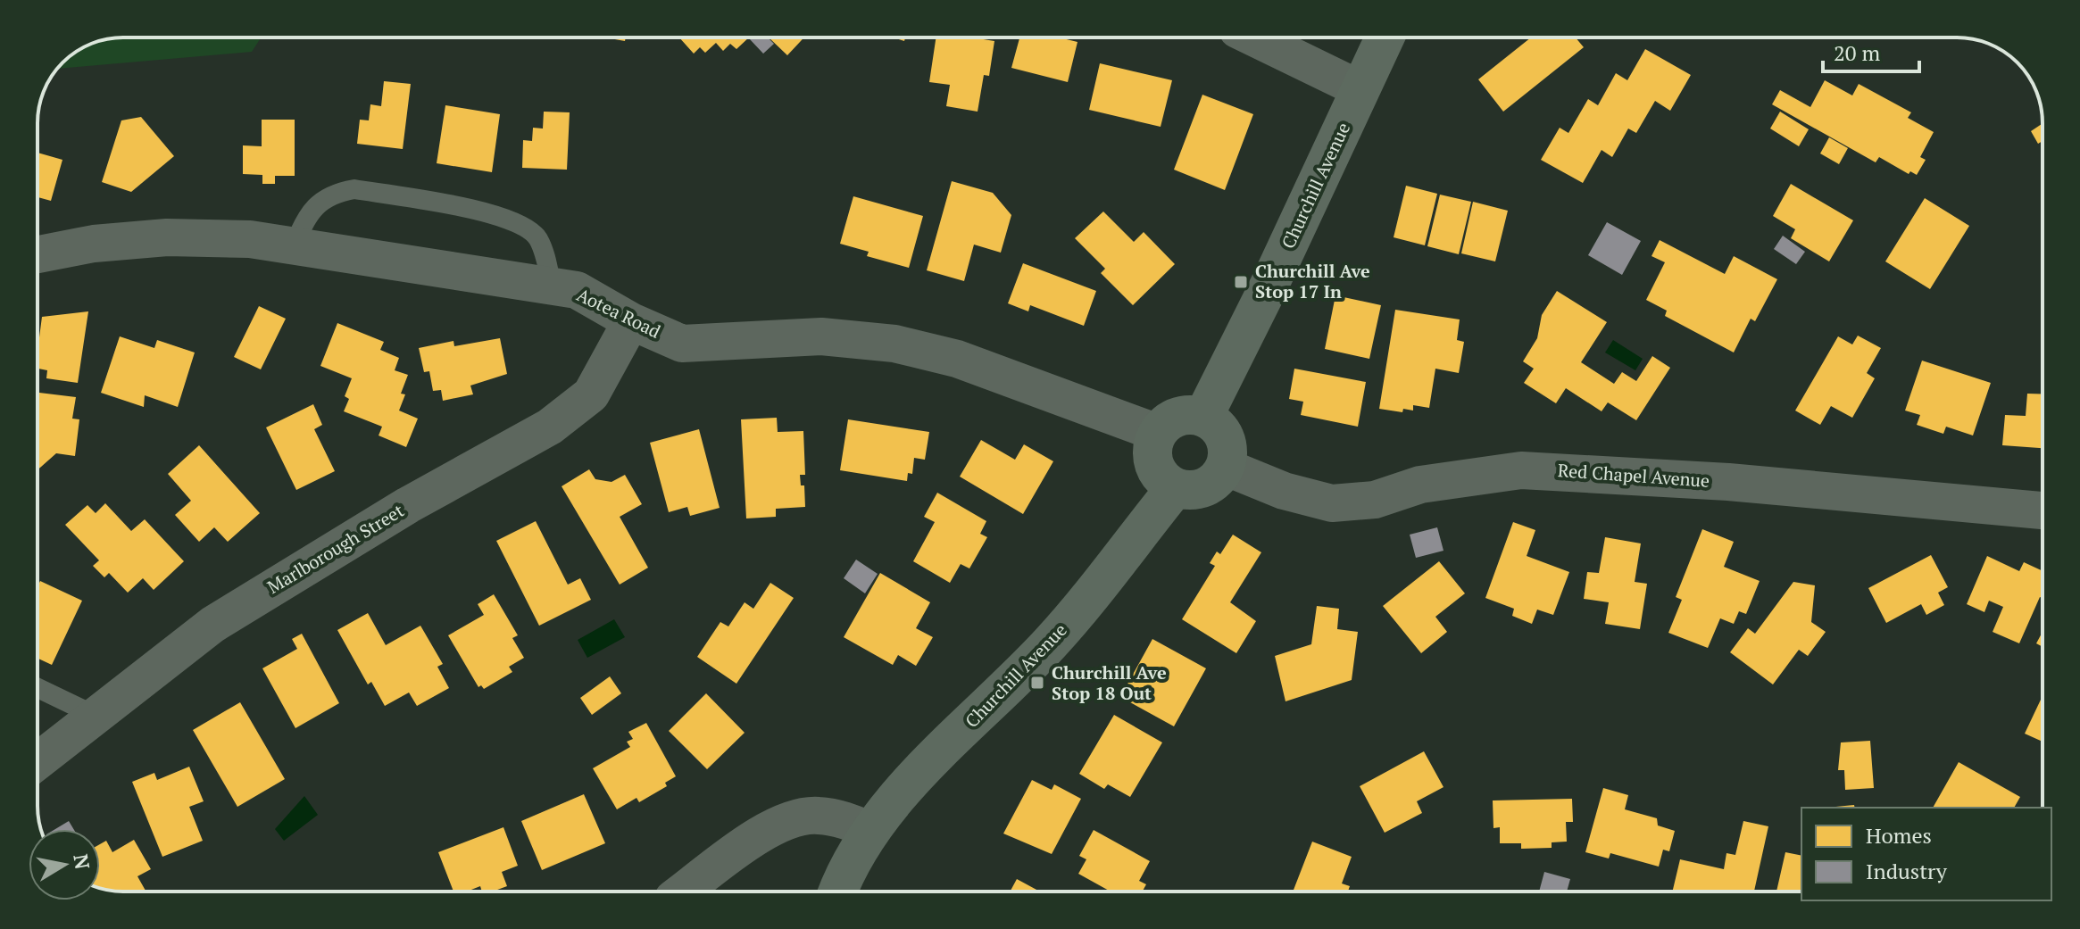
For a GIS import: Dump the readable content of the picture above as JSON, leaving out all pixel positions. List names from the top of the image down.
{
  "streets": {
    "street": [
      "Churchill Avenue",
      "Aotea Road",
      "Red Chapel Avenue",
      "Marlborough Street"
    ]
  },
  "crossings": [
    ["Churchill Avenue", "Aotea Road"],
    ["Churchill Avenue", "Red Chapel Avenue"],
    ["Aotea Road", "Red Chapel Avenue"],
    ["Aotea Road", "Marlborough Street"]
  ],
  "places": {
    "transit": ["Churchill Ave Stop 17 In", "Churchill Ave Stop 18 Out"]
  },
  "legend": ["Homes", "Industry"],
  "scale_bar": "20 m",
  "north": "right"
}
